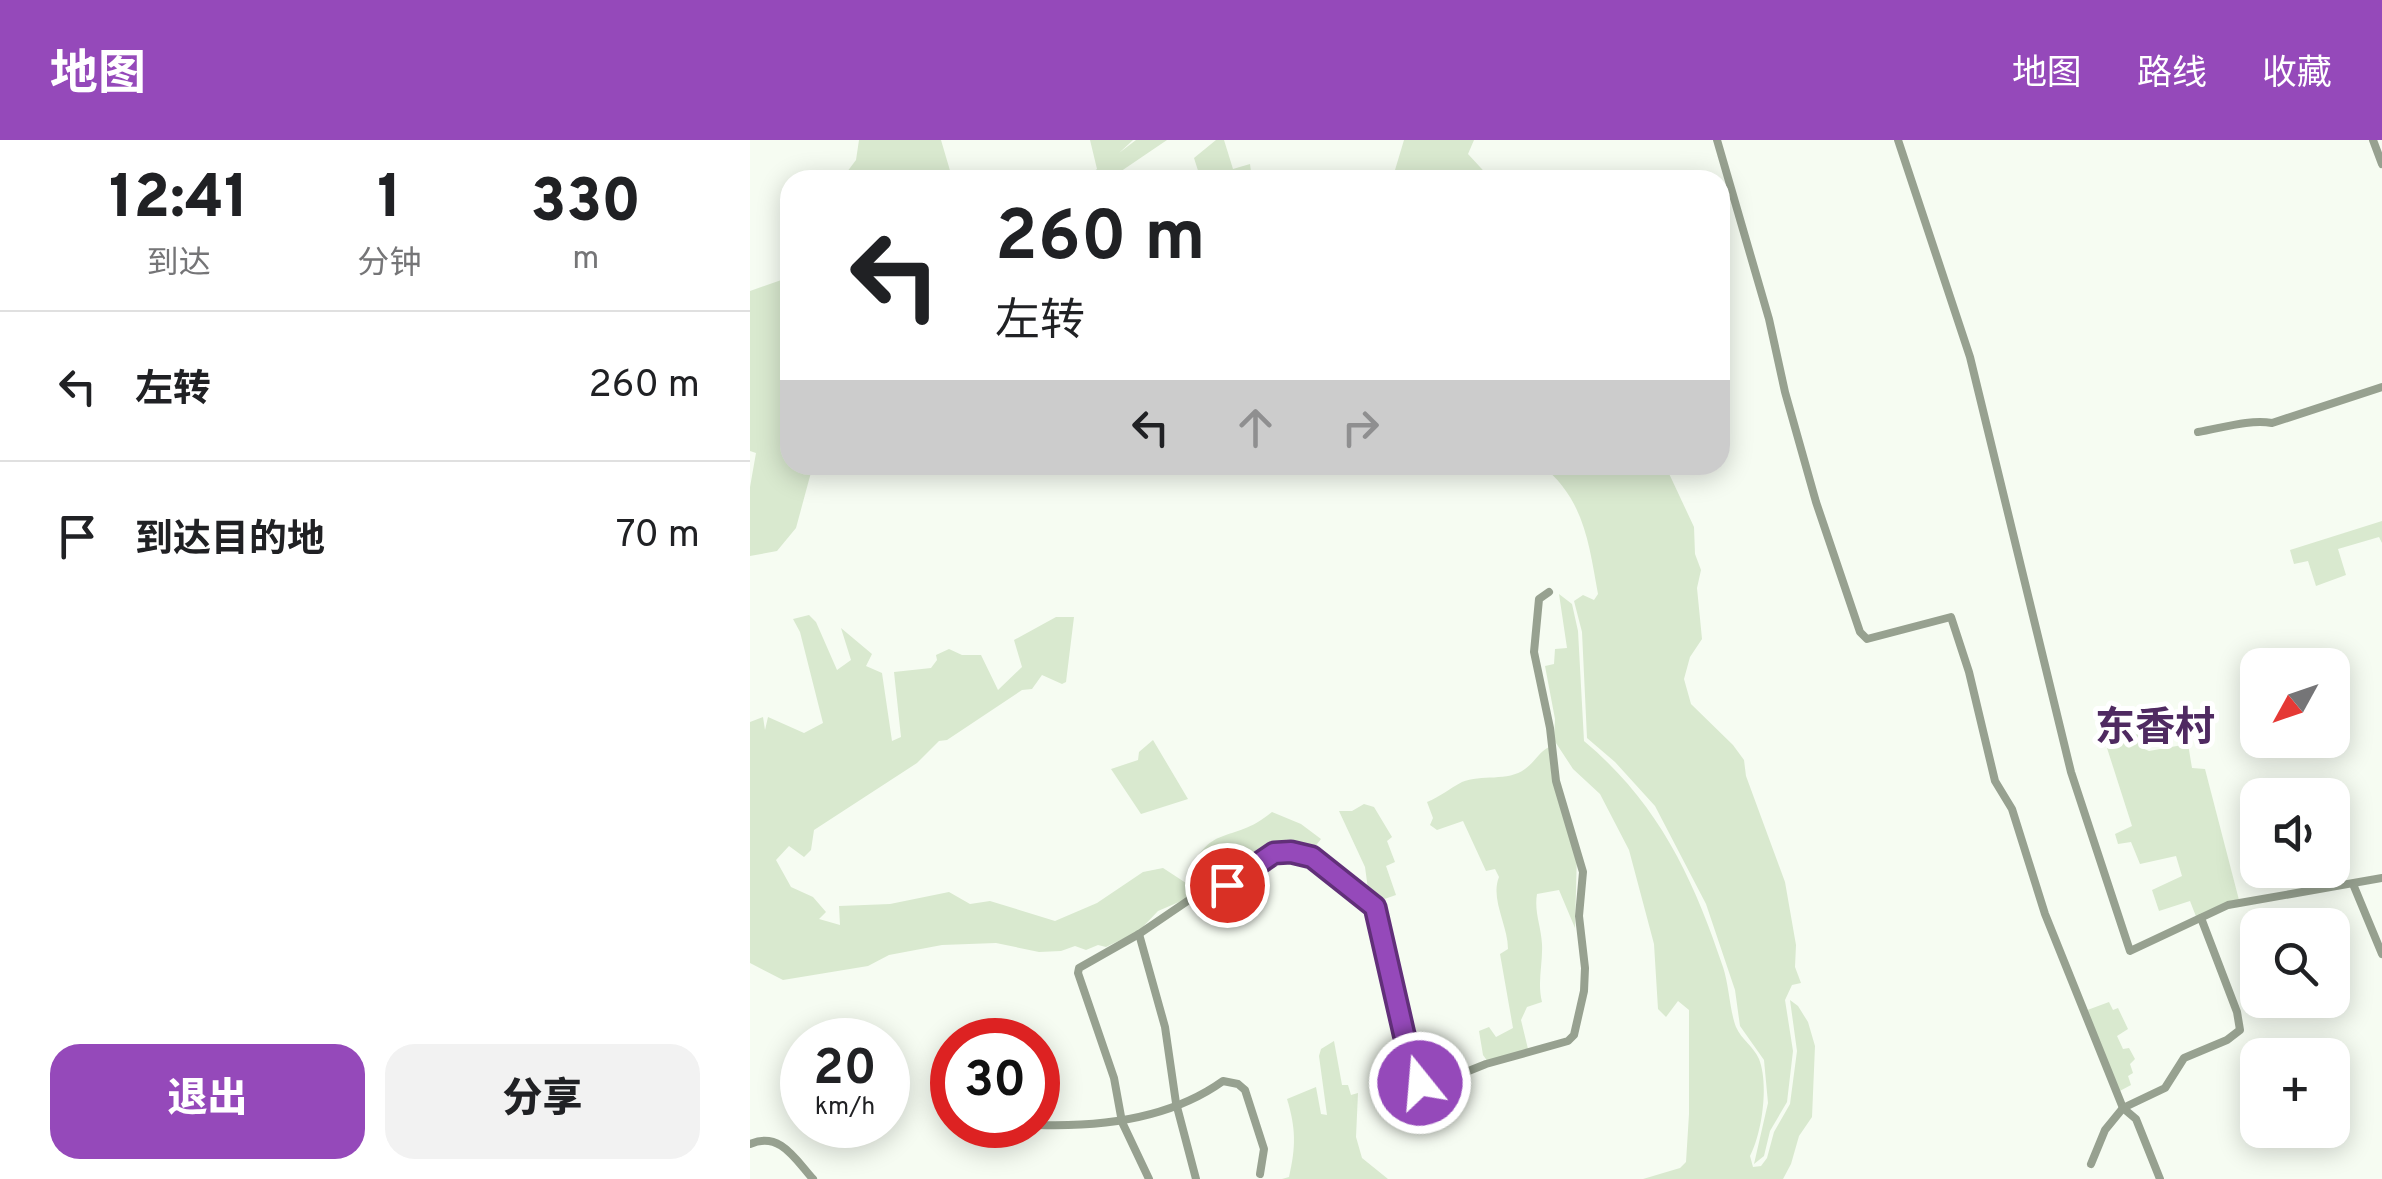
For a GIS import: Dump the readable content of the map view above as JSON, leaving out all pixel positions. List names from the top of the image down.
{
  "districts": ["东香村"],
  "north": "bottom left",
  "page": {
    "header": "地图",
    "nav": ["地图", "路线", "收藏"],
    "eta": [
      "12:41",
      "到达",
      "1",
      "分钟",
      "330",
      "m"
    ],
    "turn": ["260 m", "左转"],
    "list": [
      {
        "name": "左转",
        "value": "260 m"
      },
      {
        "name": "到达目的地",
        "value": "70 m"
      }
    ],
    "map_buttons": "+",
    "speed": "20 km/h",
    "limit": "30",
    "buttons": ["退出", "分享"]
  }
}
